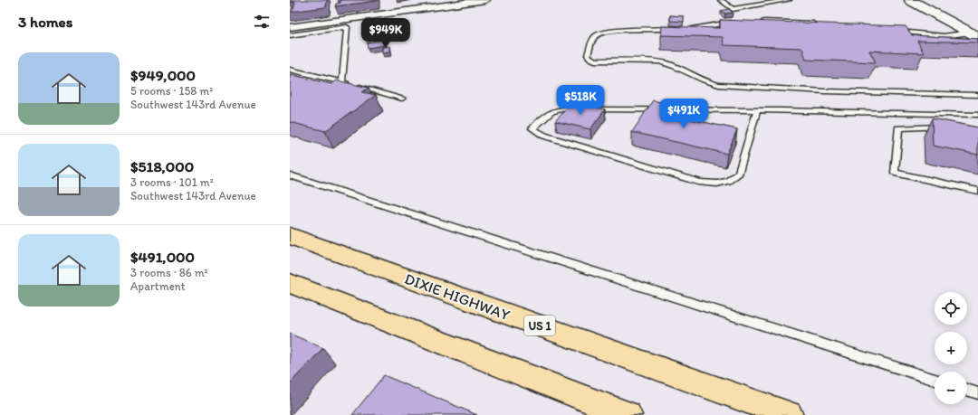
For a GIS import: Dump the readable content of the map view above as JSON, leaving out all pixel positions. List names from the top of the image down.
{
  "streets": {
    "highway": ["DIXIE HIGHWAY", "US 1"]
  },
  "page": {
    "heading": "3 homes",
    "price": ["$949K", "$518K", "$491K"],
    "list": [
      {
        "name": "$949,000",
        "note": "5 rooms · 158 m² · Southwest 143rd Avenue"
      },
      {
        "name": "$518,000",
        "note": "3 rooms · 101 m² · Southwest 143rd Avenue"
      },
      {
        "name": "$491,000",
        "note": "3 rooms · 86 m² · Apartment"
      }
    ],
    "map_buttons": ["+", "−"]
  }
}
